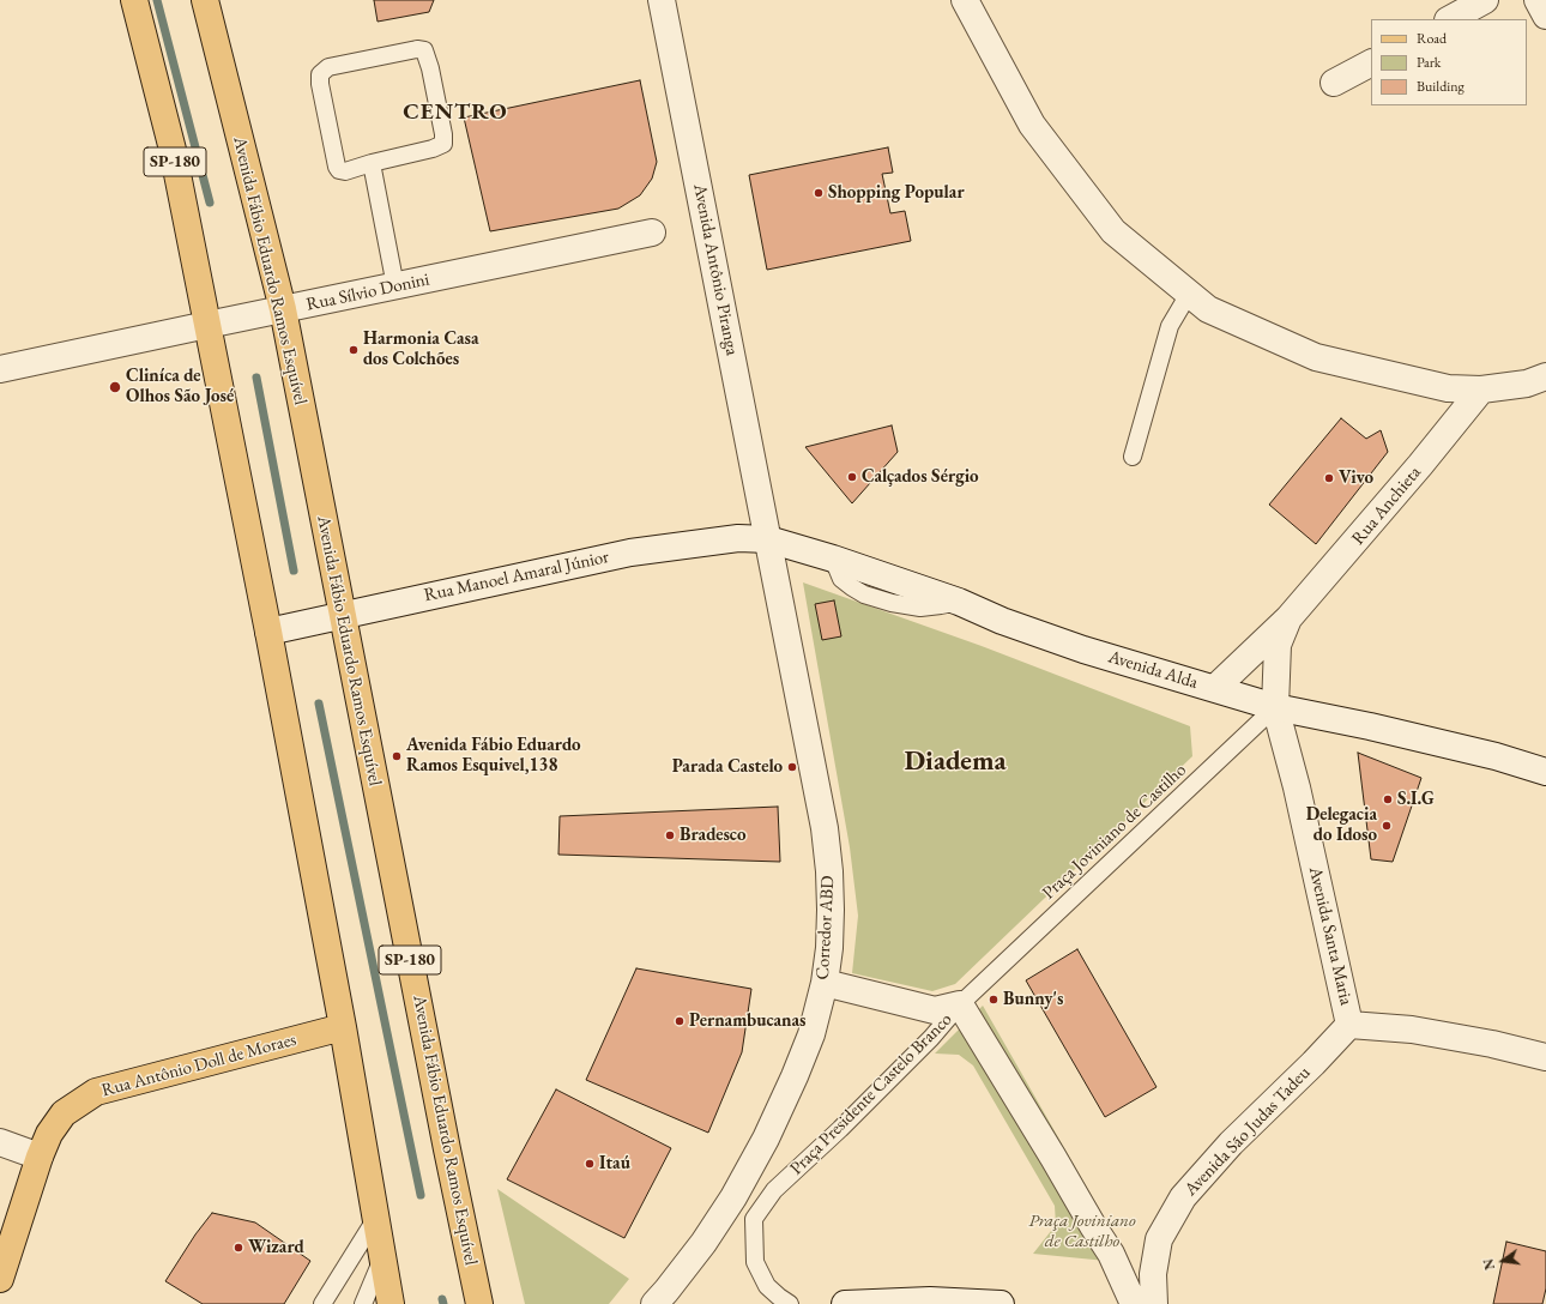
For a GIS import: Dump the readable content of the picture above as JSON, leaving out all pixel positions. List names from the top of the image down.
{
  "streets": {
    "main road": ["SP-180", "Avenida Fábio Eduardo Ramos Esquível", "Rua Antônio Doll de Moraes"],
    "street": [
      "Avenida Antônio Piranga",
      "Rua Sílvio Donini",
      "Rua Anchieta",
      "Rua Manoel Amaral Júnior",
      "Avenida Alda",
      "Corredor ABD",
      "Avenida Santa Maria",
      "Praça Presidente Castelo Branco",
      "Avenida São Judas Tadeu"
    ],
    "lane": ["Praça Joviniano de Castilho"]
  },
  "crossings": [
    ["SP-180", "Rua Sílvio Donini"],
    ["SP-180", "Rua Manoel Amaral Júnior"],
    ["SP-180", "Rua Antônio Doll de Moraes"],
    ["Avenida Antônio Piranga", "Rua Manoel Amaral Júnior"],
    ["Avenida Antônio Piranga", "Avenida Alda"],
    ["Avenida Antônio Piranga", "Corredor ABD"],
    ["Avenida Fábio Eduardo Ramos Esquível", "Rua Sílvio Donini"],
    ["Avenida Fábio Eduardo Ramos Esquível", "Rua Manoel Amaral Júnior"],
    ["Rua Anchieta", "Avenida Alda"],
    ["Rua Anchieta", "Praça Joviniano de Castilho"],
    ["Rua Anchieta", "Avenida Santa Maria"],
    ["Rua Manoel Amaral Júnior", "Avenida Alda"],
    ["Rua Manoel Amaral Júnior", "Corredor ABD"],
    ["Avenida Alda", "Praça Joviniano de Castilho"],
    ["Avenida Alda", "Corredor ABD"],
    ["Avenida Alda", "Avenida Santa Maria"],
    ["Praça Joviniano de Castilho", "Avenida Santa Maria"],
    ["Praça Joviniano de Castilho", "Praça Presidente Castelo Branco"],
    ["Avenida Santa Maria", "Avenida São Judas Tadeu"]
  ],
  "districts": ["CENTRO", "Diadema"],
  "parks": ["Praça Joviniano de Castilho"],
  "places": [
    "Shopping Popular",
    "Harmonia Casa dos Colchões",
    "Cliníca de Olhos São José",
    "Calçados Sérgio",
    "Vivo",
    "Avenida Fábio Eduardo Ramos Esquivel,138",
    "Parada Castelo",
    "S.I.G",
    "Delegacia do Idoso",
    "Bradesco",
    "Bunny's",
    "Pernambucanas",
    "Itaú",
    "Wizard"
  ],
  "legend": ["Road", "Park", "Building"],
  "north": "left"
}
